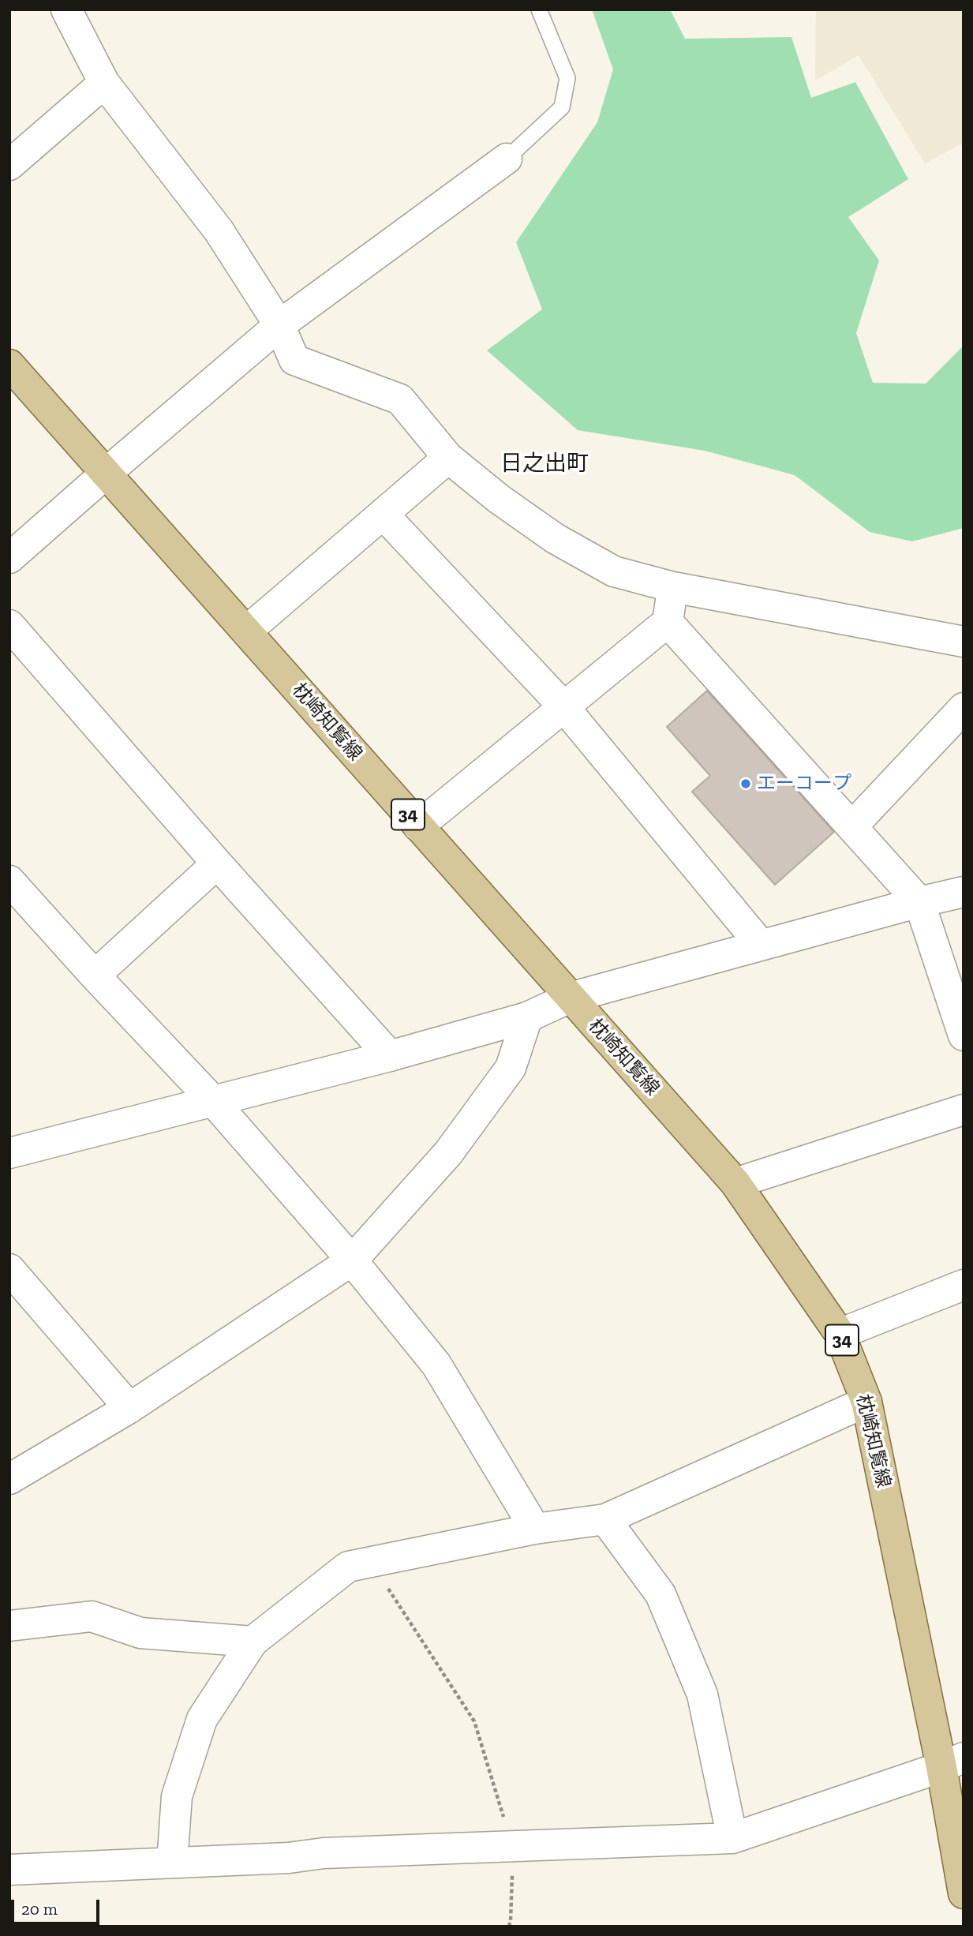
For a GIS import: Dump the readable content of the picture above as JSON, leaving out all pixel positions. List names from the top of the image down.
{
  "streets": {
    "main road": ["枕崎知覧線", "34"]
  },
  "districts": ["日之出町"],
  "places": ["エーコープ"],
  "scale_bar": "20 m"
}
